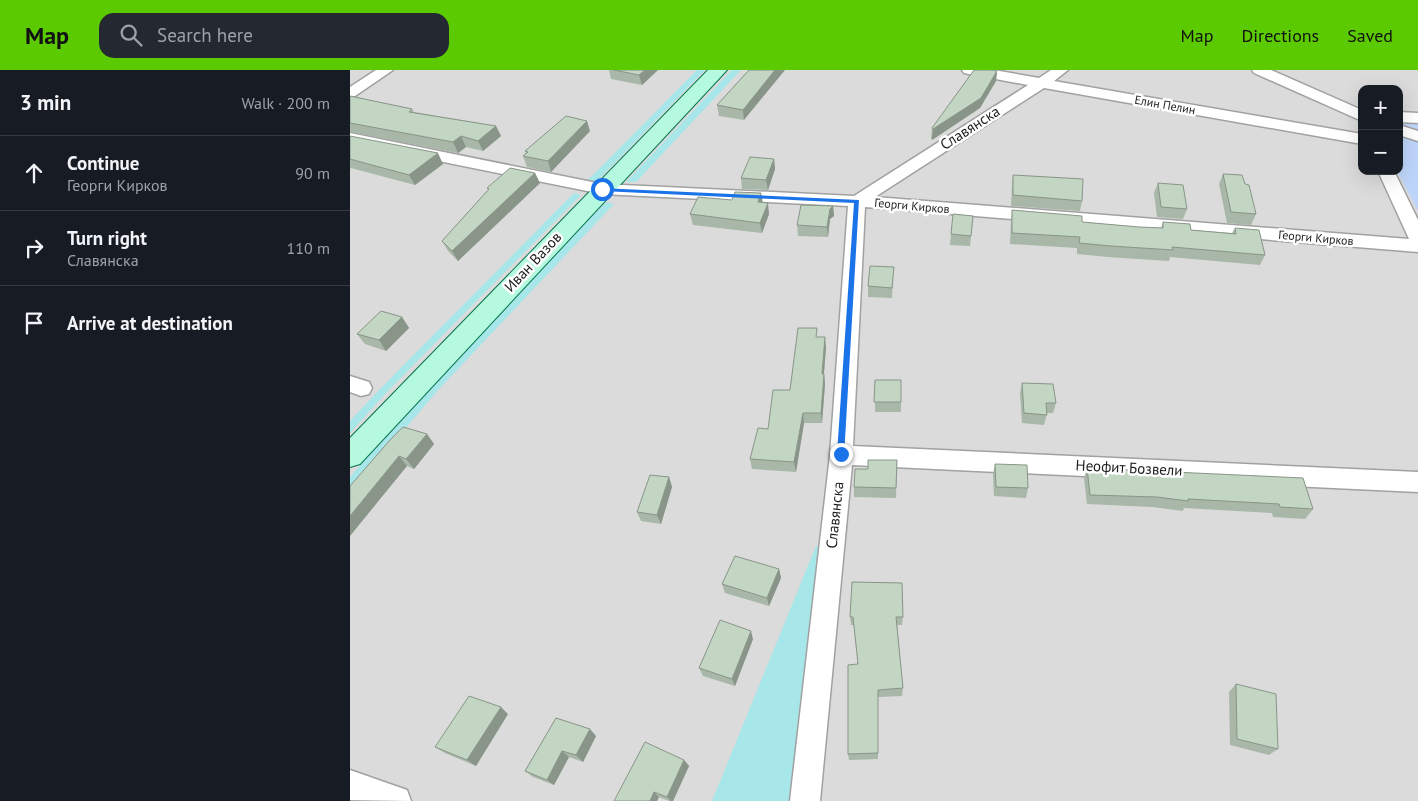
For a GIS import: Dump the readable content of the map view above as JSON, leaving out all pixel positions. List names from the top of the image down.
{
  "streets": {
    "street": [
      "Елин Пелин",
      "Славянска",
      "Георги Кирков",
      "Иван Вазов",
      "Неофит Бозвели"
    ]
  },
  "crossings": [
    ["Елин Пелин", "Славянска"],
    ["Славянска", "Георги Кирков"],
    ["Славянска", "Неофит Бозвели"],
    ["Георги Кирков", "Иван Вазов"]
  ],
  "page": {
    "header": "Map",
    "search": "Search here",
    "nav": ["Map", "Directions", "Saved"],
    "heading": ["3 min", "Walk · 200 m"],
    "map_buttons": ["+", "−"],
    "list": [
      ["Continue", "Георги Кирков", "90 m"],
      ["Turn right", "Славянска", "110 m"],
      "Arrive at destination"
    ]
  }
}
